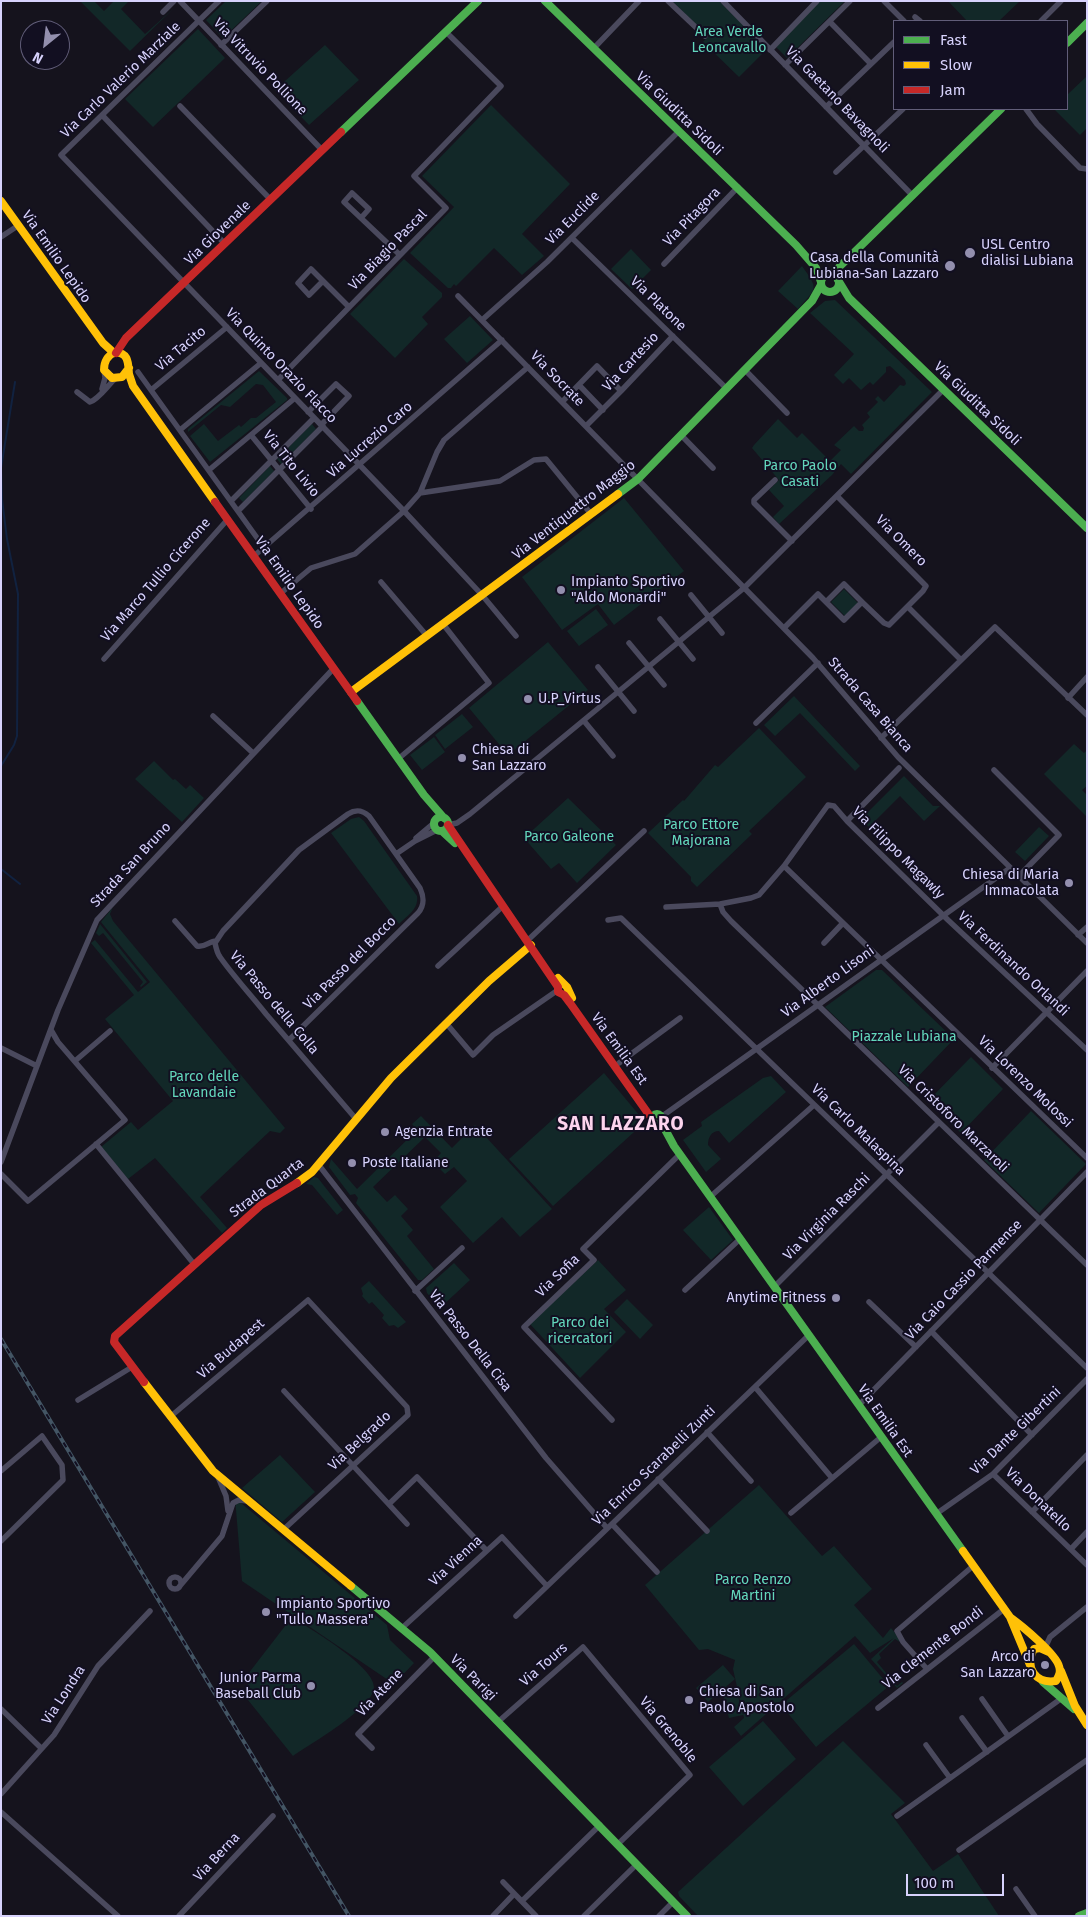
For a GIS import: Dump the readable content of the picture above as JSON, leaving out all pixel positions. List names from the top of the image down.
{
  "streets": {
    "street": [
      "Via Vitruvio Pollione",
      "Via Carlo Valerio Marziale",
      "Via Gaetano Bavagnoli",
      "Via Giuditta Sidoli",
      "Via Pitagora",
      "Via Euclide",
      "Via Giovenale",
      "Via Biagio Pascal",
      "Via Emilio Lepido",
      "Via Platone",
      "Via Tacito",
      "Via Cartesio",
      "Via Quinto Orazio Flacco",
      "Via Socrate",
      "Via Lucrezio Caro",
      "Via Tito Livio",
      "Via Ventiquattro Maggio",
      "Via Omero",
      "Via Marco Tullio Cicerone",
      "Strada Casa Bianca",
      "Via Filippo Magawly",
      "Strada San Bruno",
      "Via Passo del Bocco",
      "Via Ferdinando Orlandi",
      "Via Alberto Lisoni",
      "Via Passo della Colla",
      "Via Emilia Est",
      "Via Lorenzo Molossi",
      "Via Cristoforo Marzaroli",
      "Via Carlo Malaspina",
      "Strada Quarta",
      "Via Virginia Raschi",
      "Via Sofia",
      "Via Caio Cassio Parmense",
      "Via Passo Della Cisa",
      "Via Budapest",
      "Via Dante Gibertini",
      "Via Belgrado",
      "Via Enrico Scarabelli Zunti",
      "Via Donatello",
      "Via Vienna",
      "Via Clemente Bondi",
      "Via Tours",
      "Via Parigi",
      "Via Atene",
      "Via Londra",
      "Via Grenoble",
      "Via Berna"
    ]
  },
  "crossings": [
    ["Via Vitruvio Pollione", "Via Carlo Valerio Marziale"],
    ["Via Vitruvio Pollione", "Via Giovenale"],
    ["Via Carlo Valerio Marziale", "Via Quinto Orazio Flacco"],
    ["Via Giuditta Sidoli", "Via Pitagora"],
    ["Via Giuditta Sidoli", "Via Euclide"],
    ["Via Giuditta Sidoli", "Via Ventiquattro Maggio"],
    ["Via Euclide", "Via Platone"],
    ["Via Euclide", "Via Socrate"],
    ["Via Giovenale", "Via Biagio Pascal"],
    ["Via Giovenale", "Via Emilio Lepido"],
    ["Via Giovenale", "Via Quinto Orazio Flacco"],
    ["Via Biagio Pascal", "Via Quinto Orazio Flacco"],
    ["Via Emilio Lepido", "Via Tacito"],
    ["Via Emilio Lepido", "Via Lucrezio Caro"],
    ["Via Emilio Lepido", "Via Ventiquattro Maggio"],
    ["Via Emilio Lepido", "Via Marco Tullio Cicerone"],
    ["Via Emilio Lepido", "Strada San Bruno"],
    ["Via Emilio Lepido", "Via Emilia Est"],
    ["Via Emilio Lepido", "Strada Quarta"],
    ["Via Platone", "Via Cartesio"],
    ["Via Platone", "Via Ventiquattro Maggio"],
    ["Via Tacito", "Via Quinto Orazio Flacco"],
    ["Via Cartesio", "Via Socrate"],
    ["Via Quinto Orazio Flacco", "Via Lucrezio Caro"],
    ["Via Quinto Orazio Flacco", "Via Ventiquattro Maggio"],
    ["Via Socrate", "Via Lucrezio Caro"],
    ["Via Socrate", "Via Ventiquattro Maggio"],
    ["Via Socrate", "Strada Casa Bianca"],
    ["Via Lucrezio Caro", "Via Tito Livio"],
    ["Via Ventiquattro Maggio", "Strada Casa Bianca"],
    ["Strada Casa Bianca", "Via Alberto Lisoni"],
    ["Via Filippo Magawly", "Via Ferdinando Orlandi"],
    ["Via Filippo Magawly", "Via Alberto Lisoni"],
    ["Via Filippo Magawly", "Via Lorenzo Molossi"],
    ["Via Passo del Bocco", "Via Passo della Colla"],
    ["Via Ferdinando Orlandi", "Via Alberto Lisoni"],
    ["Via Alberto Lisoni", "Via Emilia Est"],
    ["Via Alberto Lisoni", "Via Lorenzo Molossi"],
    ["Via Alberto Lisoni", "Via Cristoforo Marzaroli"],
    ["Via Alberto Lisoni", "Via Carlo Malaspina"],
    ["Via Passo della Colla", "Strada Quarta"],
    ["Via Emilia Est", "Strada Quarta"],
    ["Via Emilia Est", "Via Virginia Raschi"],
    ["Via Emilia Est", "Via Sofia"],
    ["Via Emilia Est", "Via Caio Cassio Parmense"],
    ["Via Emilia Est", "Via Dante Gibertini"],
    ["Via Emilia Est", "Via Enrico Scarabelli Zunti"],
    ["Via Emilia Est", "Via Clemente Bondi"],
    ["Via Cristoforo Marzaroli", "Via Virginia Raschi"],
    ["Via Cristoforo Marzaroli", "Via Caio Cassio Parmense"],
    ["Via Carlo Malaspina", "Via Virginia Raschi"],
    ["Via Carlo Malaspina", "Via Caio Cassio Parmense"],
    ["Strada Quarta", "Via Passo Della Cisa"],
    ["Strada Quarta", "Via Budapest"],
    ["Strada Quarta", "Via Parigi"],
    ["Via Passo Della Cisa", "Via Enrico Scarabelli Zunti"],
    ["Via Budapest", "Via Belgrado"],
    ["Via Dante Gibertini", "Via Donatello"],
    ["Via Belgrado", "Via Parigi"],
    ["Via Enrico Scarabelli Zunti", "Via Vienna"],
    ["Via Vienna", "Via Parigi"],
    ["Via Tours", "Via Parigi"],
    ["Via Tours", "Via Grenoble"],
    ["Via Parigi", "Via Atene"],
    ["Via Parigi", "Via Grenoble"]
  ],
  "districts": ["SAN LAZZARO"],
  "parks": [
    "Area Verde Leoncavallo",
    "Parco Paolo Casati",
    "Parco Ettore Majorana",
    "Parco Galeone",
    "Piazzale Lubiana",
    "Parco delle Lavandaie",
    "Parco dei ricercatori",
    "Parco Renzo Martini"
  ],
  "places": [
    "USL Centro dialisi Lubiana",
    "Casa della Comunità Lubiana-San Lazzaro",
    "Impianto Sportivo \"Aldo Monardi\"",
    "U.P_Virtus",
    "Chiesa di San Lazzaro",
    "Chiesa di Maria Immacolata",
    "Agenzia Entrate",
    "Poste Italiane",
    "Anytime Fitness",
    "Impianto Sportivo \"Tullo Massera\"",
    "Arco di San Lazzaro",
    "Junior Parma Baseball Club",
    "Chiesa di San Paolo Apostolo"
  ],
  "legend": ["Fast", "Slow", "Jam"],
  "scale_bar": "100 m",
  "north": "bottom left"
}
